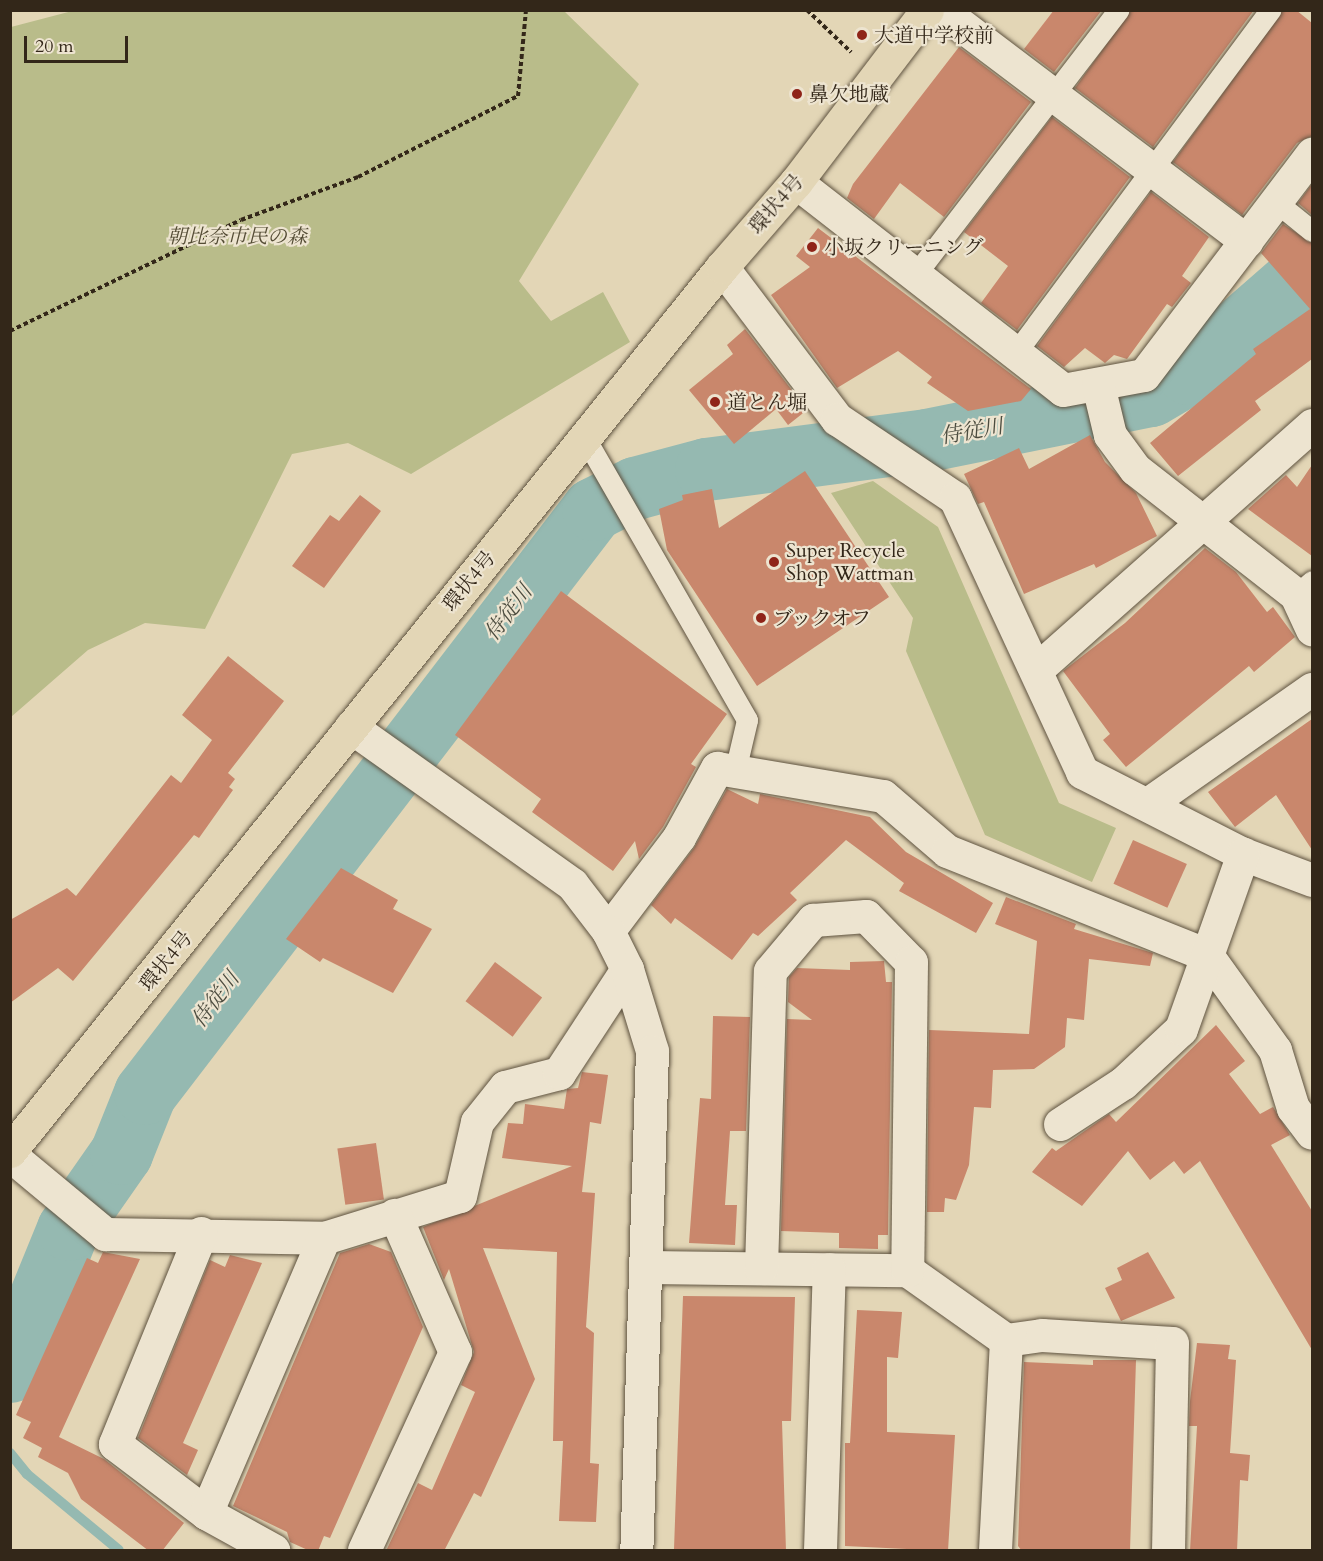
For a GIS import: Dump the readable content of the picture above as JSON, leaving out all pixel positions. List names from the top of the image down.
{
  "streets": {
    "main road": ["環状4号"]
  },
  "water": ["侍従川"],
  "parks": ["朝比奈市民の森"],
  "places": [
    "大道中学校前",
    "鼻欠地蔵",
    "小坂クリーニング",
    "道とん堀",
    "Super Recycle Shop Wattman",
    "ブックオフ"
  ],
  "scale_bar": "20 m"
}
